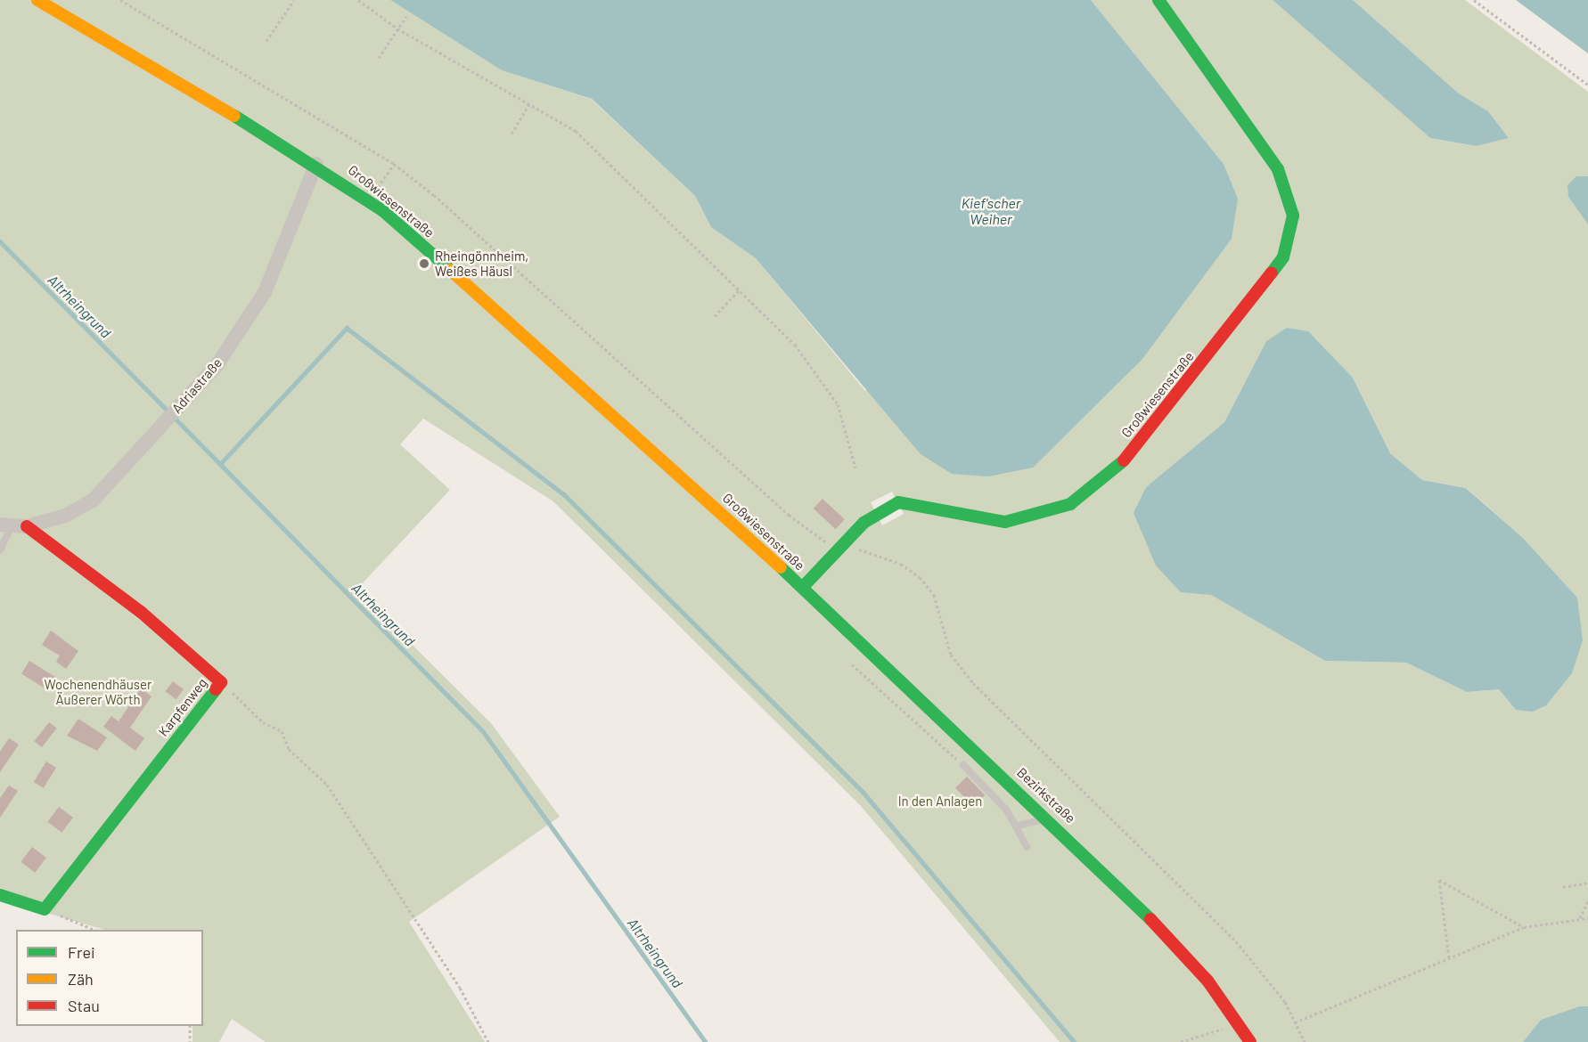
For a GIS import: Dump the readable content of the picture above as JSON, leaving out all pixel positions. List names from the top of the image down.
{
  "streets": {
    "street": [
      "Großwiesenstraße",
      "Adriastraße",
      "Karpfenweg",
      "Bezirkstraße"
    ]
  },
  "crossings": [
    ["Großwiesenstraße", "Adriastraße"],
    ["Großwiesenstraße", "Bezirkstraße"],
    ["Adriastraße", "Karpfenweg"]
  ],
  "water": ["Kief'scher Weiher", "Altrheingrund"],
  "parks": ["Wochenendhäuser Äußerer Wörth", "In den Anlagen"],
  "places": ["Rheingönnheim, Weißes Häusl"],
  "legend": ["Frei", "Zäh", "Stau"]
}
